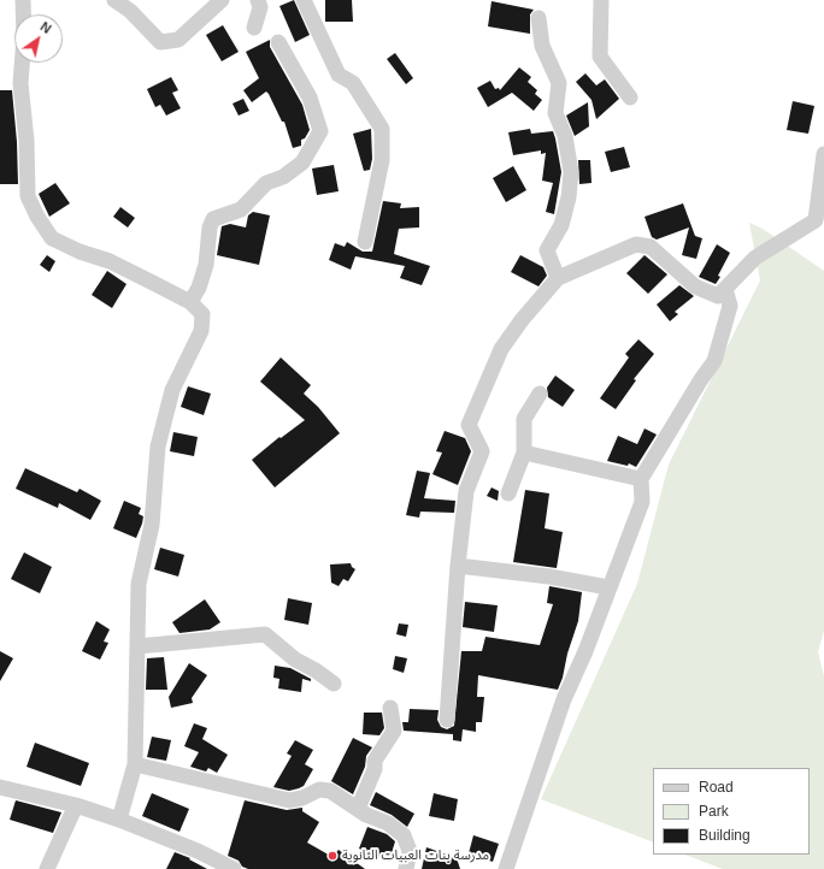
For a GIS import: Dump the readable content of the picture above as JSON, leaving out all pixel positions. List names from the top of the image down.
{
  "places": ["مدرسة بنات العبيات الثانوية"],
  "legend": ["Road", "Park", "Building"],
  "north": "top right"
}
